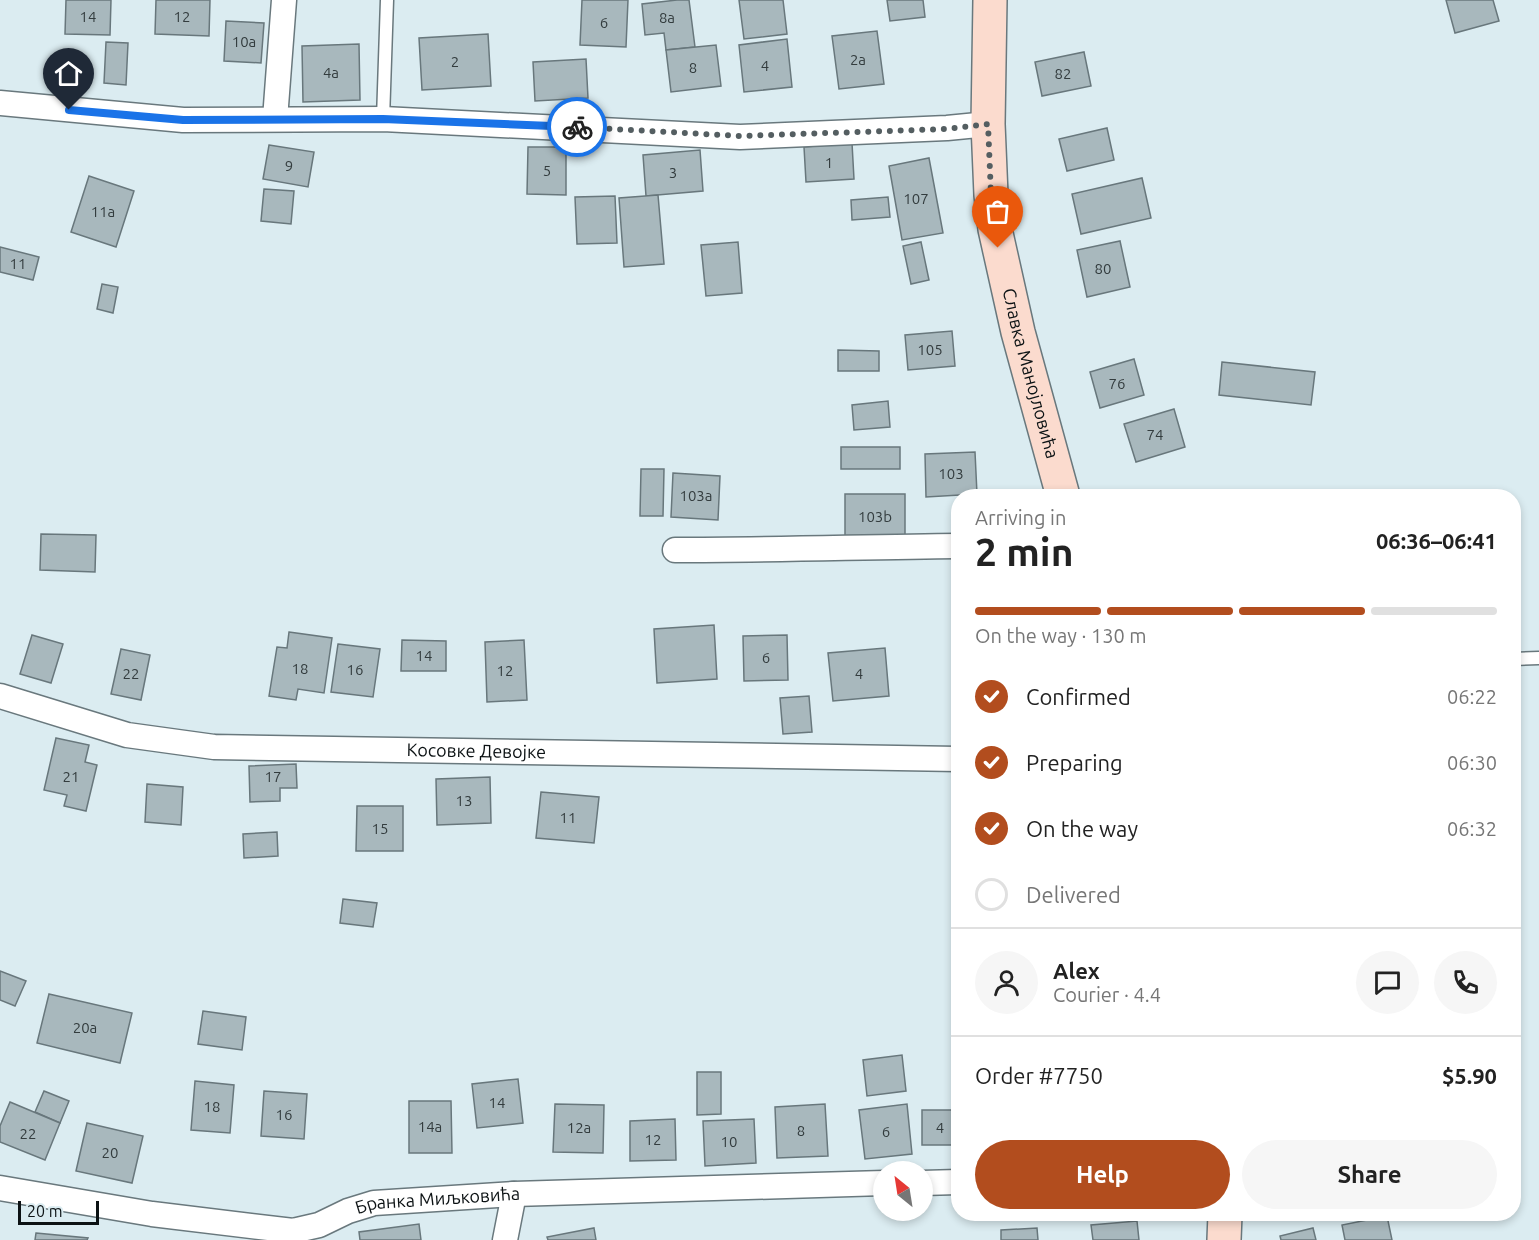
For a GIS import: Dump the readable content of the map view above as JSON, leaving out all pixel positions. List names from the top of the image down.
{
  "streets": {
    "main road": ["Славка Манојловића"],
    "street": ["Косовке Девојке", "Бранка Миљковића"]
  },
  "house_numbers": [
    "14",
    "12",
    "8a",
    "6",
    "10a",
    "2a",
    "2",
    "4",
    "8",
    "4a",
    "82",
    "1",
    "9",
    "5",
    "3",
    "107",
    "11a",
    "11",
    "80",
    "105",
    "76",
    "74",
    "103",
    "103a",
    "103b",
    "14",
    "6",
    "18",
    "16",
    "12",
    "22",
    "4",
    "21",
    "17",
    "13",
    "11",
    "15",
    "20a",
    "14",
    "18",
    "16",
    "14a",
    "12a",
    "4",
    "8",
    "6",
    "22",
    "12",
    "10",
    "20"
  ],
  "scale_bar": "20 m",
  "north": "top left",
  "page": {
    "heading": ["2 min", "Arriving in", "06:36–06:41"],
    "panel": [
      "Alex",
      "Courier · 4.4",
      "Order #7750",
      "$5.90"
    ],
    "bar": "On the way · 130 m",
    "list": [
      ["Confirmed", "06:22"],
      ["Preparing", "06:30"],
      ["On the way", "06:32"],
      "Delivered"
    ],
    "buttons": ["Help", "Share"],
    "scale": "20 m"
  }
}
